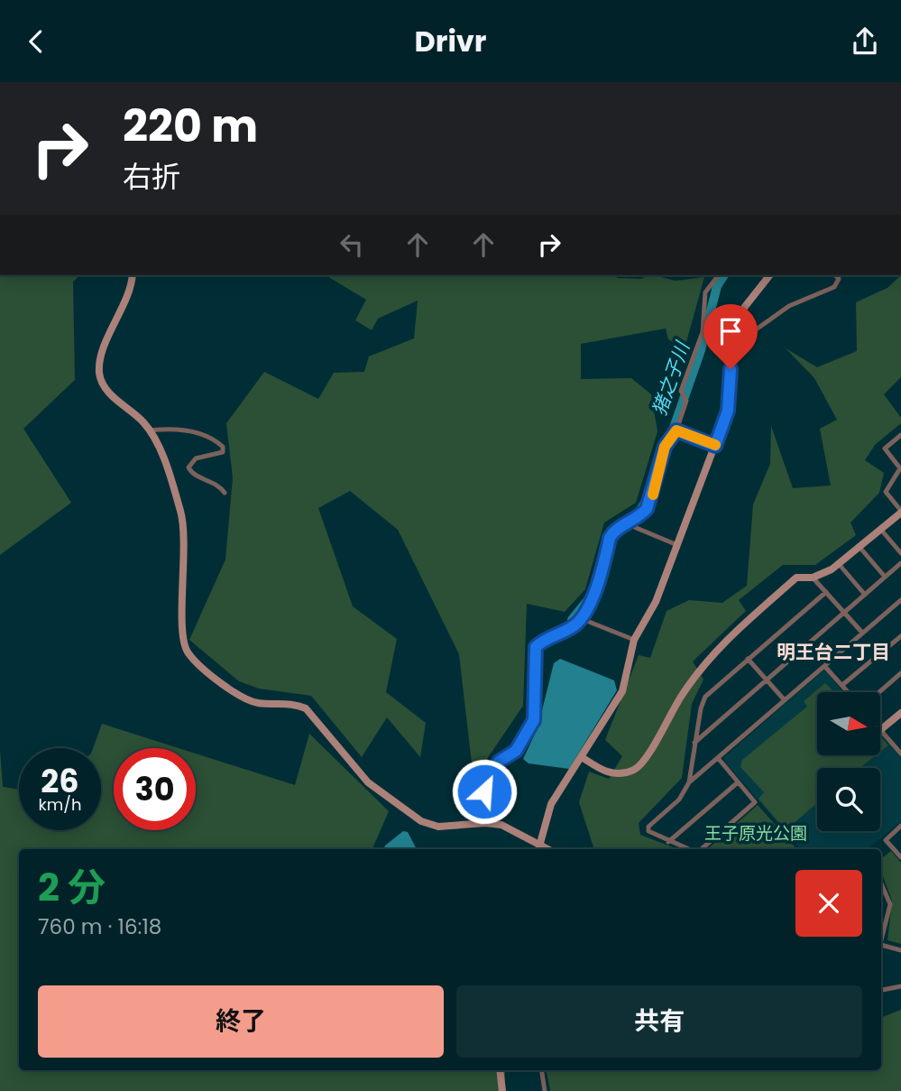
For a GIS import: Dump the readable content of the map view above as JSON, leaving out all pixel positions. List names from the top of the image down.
{
  "districts": ["明王台二丁目"],
  "water": ["猪之子川"],
  "parks": ["王子原光公園"],
  "north": "right",
  "page": {
    "header": "Drivr",
    "turn": ["220 m", "右折"],
    "speed": "26 km/h",
    "limit": "30",
    "heading": ["2 分", "760 m · 16:18"],
    "buttons": ["終了", "共有"]
  }
}
